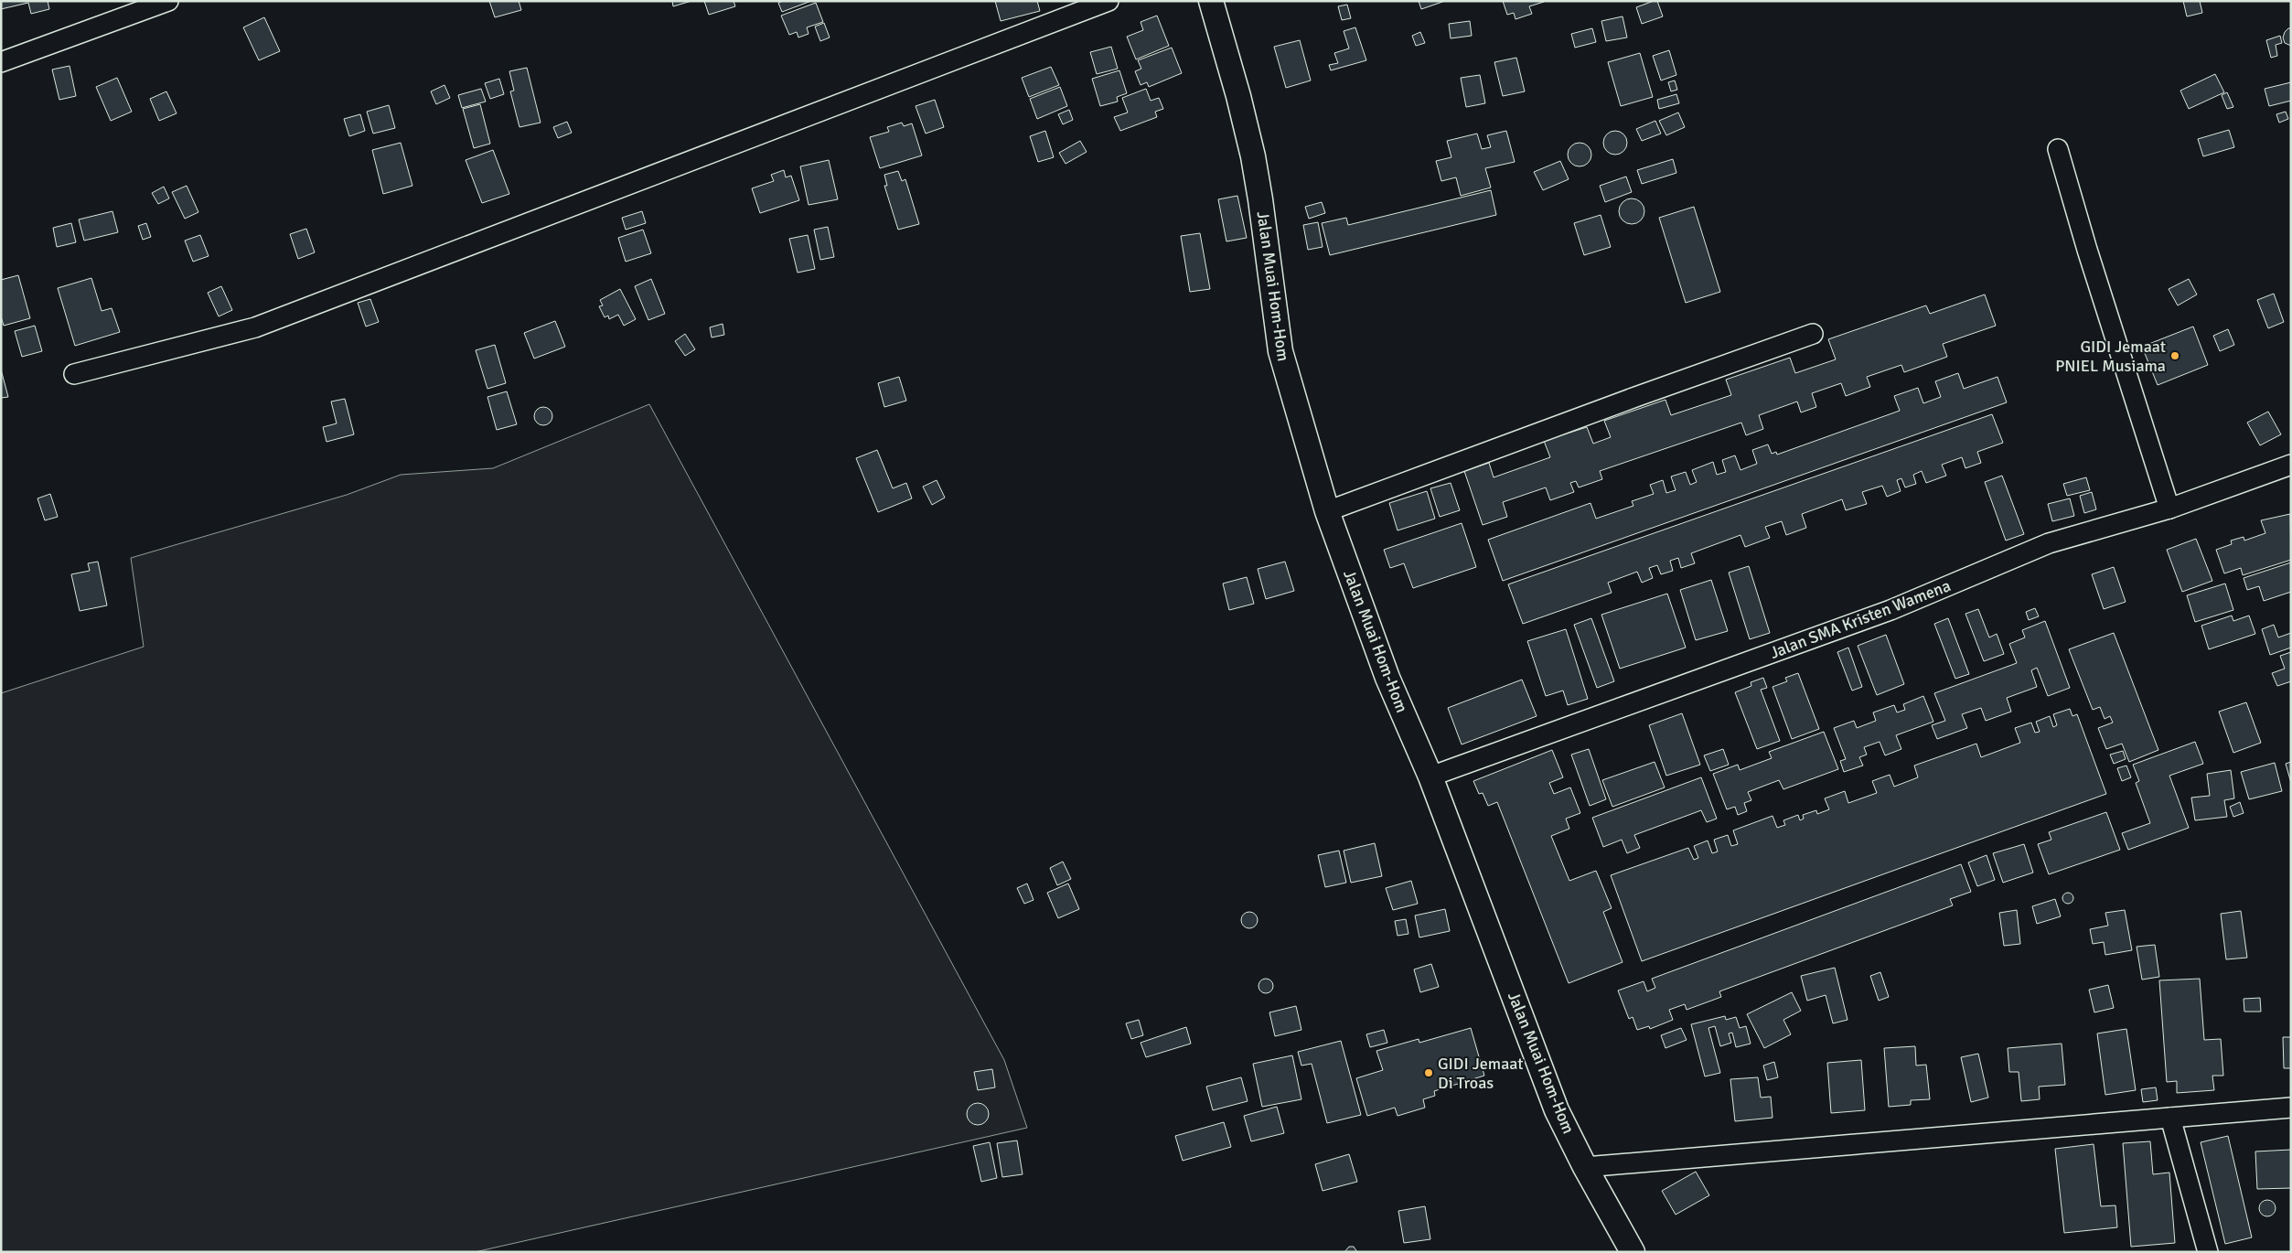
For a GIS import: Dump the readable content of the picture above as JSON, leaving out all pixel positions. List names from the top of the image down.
{
  "streets": {
    "street": ["Jalan Muai Hom-Hom", "Jalan SMA Kristen Wamena"]
  },
  "crossings": [
    ["Jalan Muai Hom-Hom", "Jalan SMA Kristen Wamena"]
  ],
  "places": ["GIDI Jemaat PNIEL Musiama", "GIDI Jemaat Di Troas"]
}
